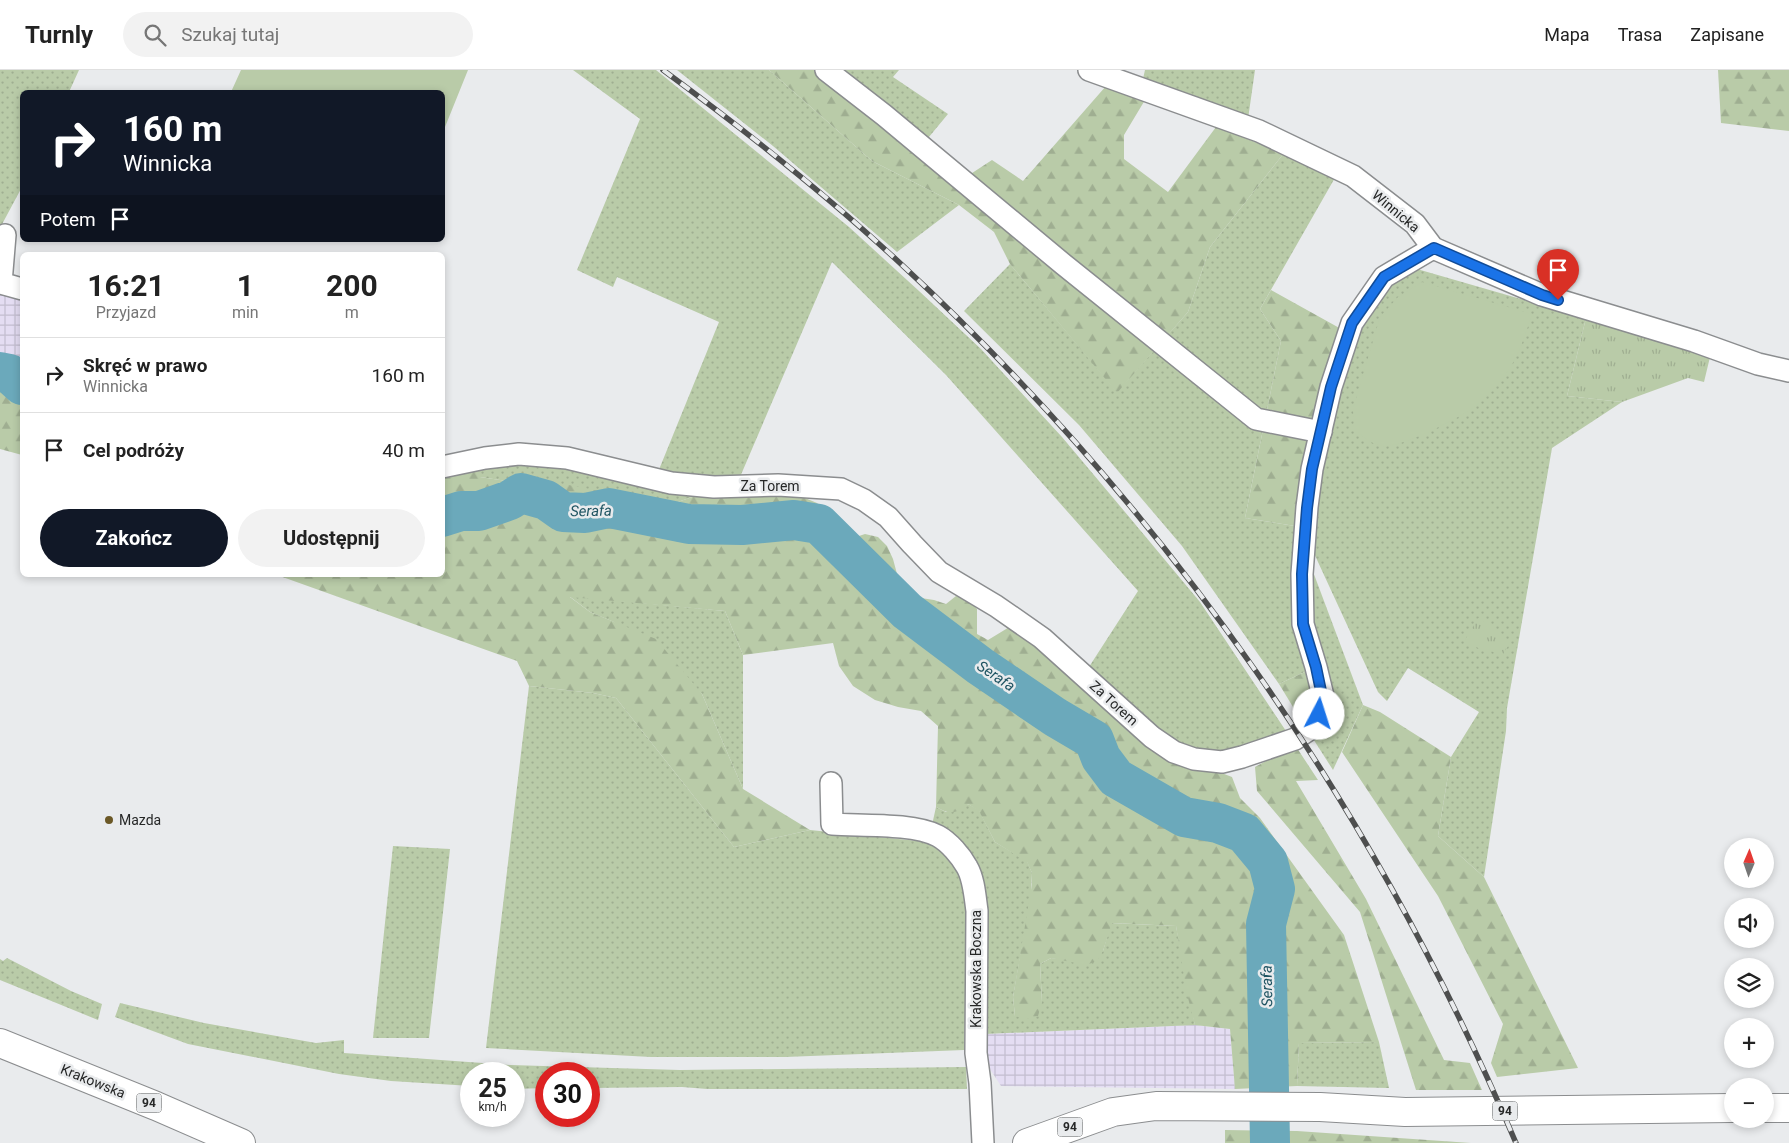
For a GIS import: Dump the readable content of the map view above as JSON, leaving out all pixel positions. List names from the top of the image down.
{
  "streets": {
    "main road": ["Krakowska", "94"],
    "street": ["Winnicka", "Za Torem", "Krakowska Boczna"]
  },
  "crossings": [
    ["Winnicka", "Za Torem"]
  ],
  "water": ["Serafa"],
  "places": ["Mazda"],
  "north": "top",
  "page": {
    "header": "Turnly",
    "search": "Szukaj tutaj",
    "nav": ["Mapa", "Trasa", "Zapisane"],
    "turn": ["160 m", "Winnicka"],
    "then": "Potem",
    "eta": [
      "16:21",
      "Przyjazd",
      "1",
      "min",
      "200",
      "m"
    ],
    "list": [
      {
        "name": "Skręć w prawo",
        "note": "Winnicka",
        "value": "160 m"
      },
      {
        "name": "Cel podróży",
        "value": "40 m"
      }
    ],
    "buttons": ["Zakończ", "Udostępnij"],
    "map_buttons": ["+", "−"],
    "speed": "25 km/h",
    "limit": "30"
  }
}
